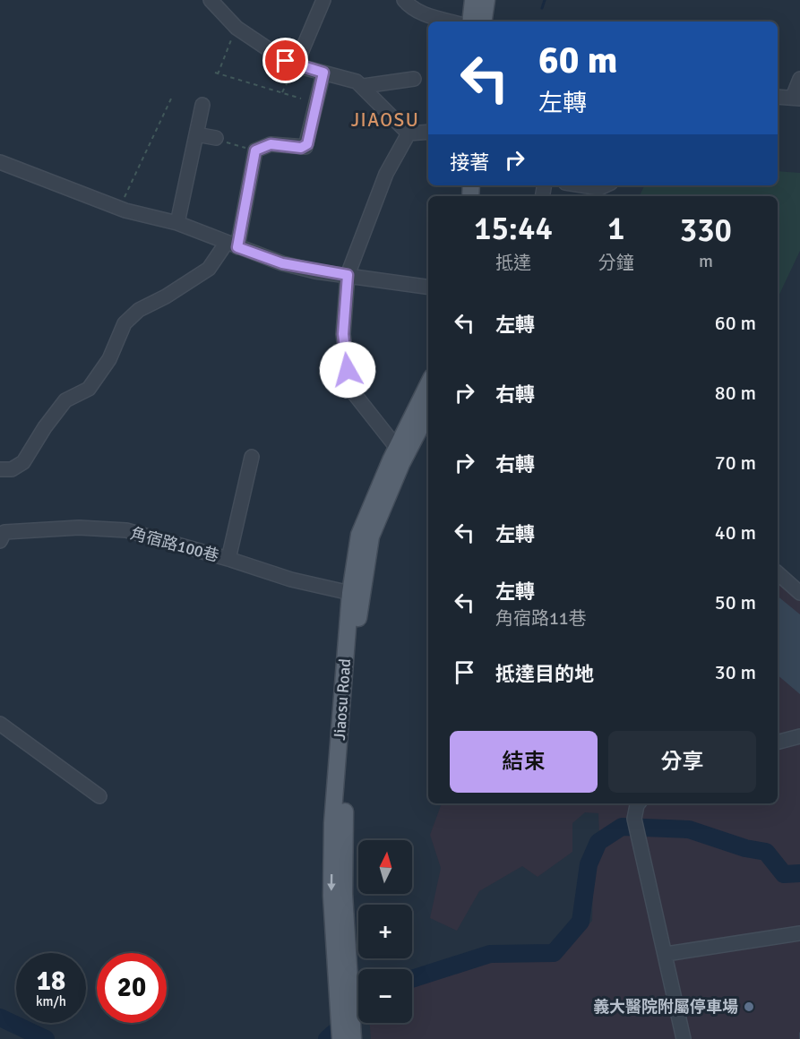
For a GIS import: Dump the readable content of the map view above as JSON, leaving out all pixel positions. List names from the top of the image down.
{
  "streets": {
    "main road": ["Jiaosu Road"],
    "street": ["角宿路100巷"]
  },
  "crossings": [
    ["角宿路100巷", "Jiaosu Road"]
  ],
  "districts": ["JIAOSU"],
  "places": ["義大醫院附屬停車場"],
  "north": "top",
  "page": {
    "turn": ["60 m", "左轉"],
    "then": "接著",
    "eta": [
      "15:44",
      "抵達",
      "1",
      "分鐘",
      "330",
      "m"
    ],
    "list": [
      {
        "name": "左轉",
        "value": "60 m"
      },
      {
        "name": "右轉",
        "value": "80 m"
      },
      {
        "name": "右轉",
        "value": "70 m"
      },
      {
        "name": "左轉",
        "value": "40 m"
      },
      {
        "name": "左轉",
        "note": "角宿路11巷",
        "value": "50 m"
      },
      {
        "name": "抵達目的地",
        "value": "30 m"
      }
    ],
    "buttons": ["結束", "分享"],
    "map_buttons": ["+", "−"],
    "speed": "18 km/h",
    "limit": "20"
  }
}
